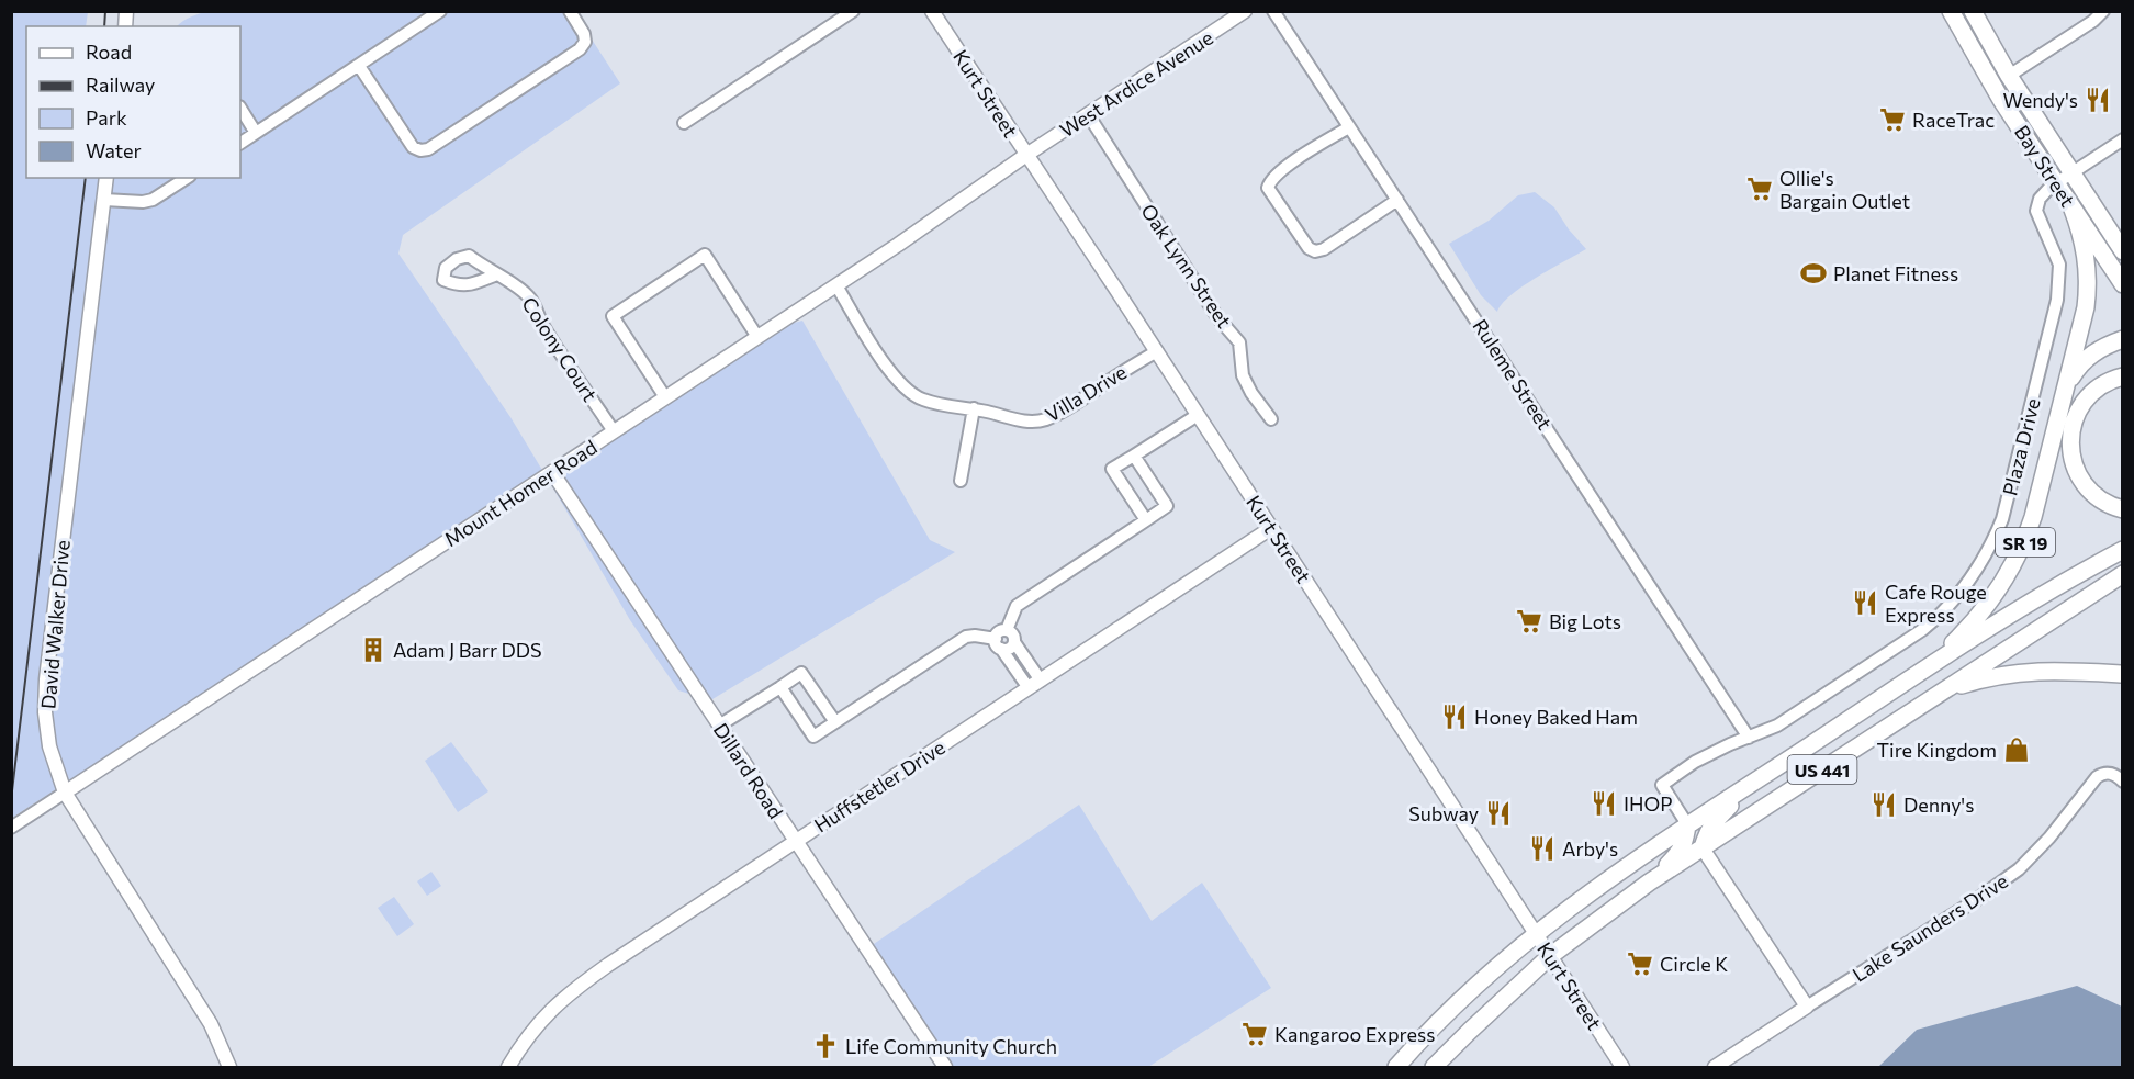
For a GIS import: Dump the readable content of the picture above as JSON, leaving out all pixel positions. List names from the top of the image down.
{
  "streets": {
    "main road": ["Bay Street", "SR 19", "US 441"],
    "street": [
      "West Ardice Avenue",
      "Kurt Street",
      "Oak Lynn Street",
      "Colony Court",
      "Ruleme Street",
      "Villa Drive",
      "Plaza Drive",
      "Mount Homer Road",
      "David Walker Drive",
      "Dillard Road",
      "Huffstetler Drive",
      "Lake Saunders Drive"
    ]
  },
  "crossings": [
    ["West Ardice Avenue", "Kurt Street"],
    ["West Ardice Avenue", "Oak Lynn Street"],
    ["West Ardice Avenue", "Mount Homer Road"],
    ["Kurt Street", "Villa Drive"],
    ["Kurt Street", "Mount Homer Road"],
    ["Kurt Street", "US 441"],
    ["Kurt Street", "Huffstetler Drive"],
    ["Bay Street", "Plaza Drive"],
    ["Bay Street", "SR 19"],
    ["Colony Court", "Mount Homer Road"],
    ["Ruleme Street", "Plaza Drive"],
    ["Villa Drive", "Mount Homer Road"],
    ["Plaza Drive", "US 441"],
    ["Mount Homer Road", "David Walker Drive"],
    ["Mount Homer Road", "Dillard Road"],
    ["SR 19", "US 441"],
    ["Dillard Road", "Huffstetler Drive"]
  ],
  "places": {
    "restaurant": [
      "Wendy's",
      "Cafe Rouge Express",
      "Honey Baked Ham",
      "IHOP",
      "Denny's",
      "Subway",
      "Arby's"
    ],
    "supermarket": [
      "RaceTrac",
      "Ollie's Bargain Outlet",
      "Big Lots",
      "Circle K",
      "Kangaroo Express"
    ],
    "sports": ["Planet Fitness"],
    "building": ["Adam J Barr DDS"],
    "shop": ["Tire Kingdom"],
    "church": ["Life Community Church"]
  },
  "legend": [
    "Road",
    "Railway",
    "Park",
    "Water"
  ]
}
